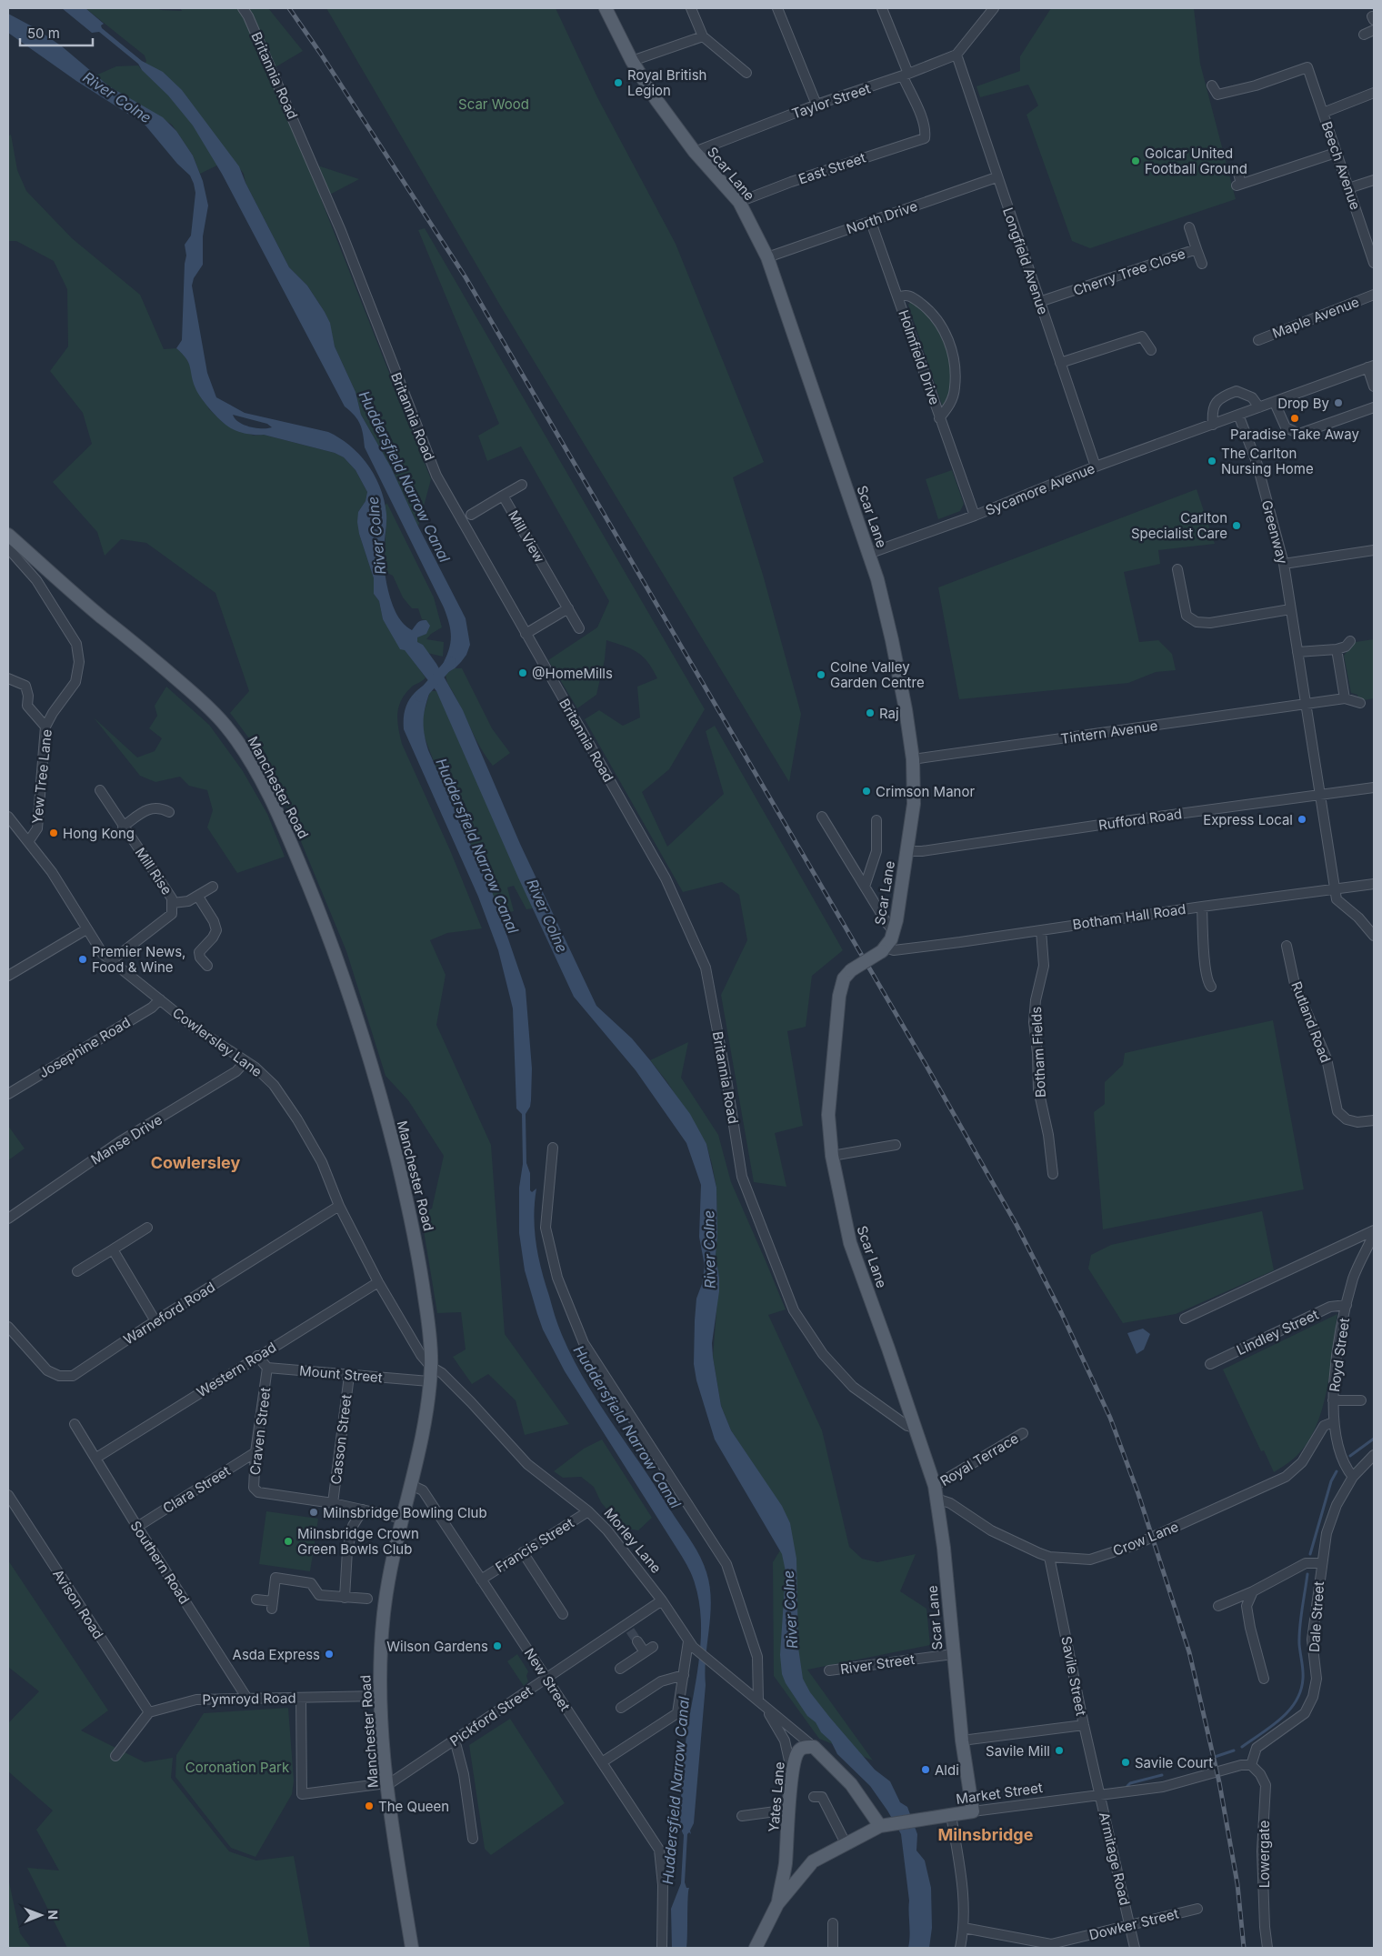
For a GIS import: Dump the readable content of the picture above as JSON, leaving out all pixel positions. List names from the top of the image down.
{
  "streets": {
    "main road": [
      "Scar Lane",
      "Manchester Road",
      "Morley Lane",
      "Market Street",
      "Yates Lane"
    ],
    "street": [
      "Britannia Road",
      "Taylor Street",
      "Beech Avenue",
      "East Street",
      "North Drive",
      "Longfield Avenue",
      "Cherry Tree Close",
      "Maple Avenue",
      "Holmfield Drive",
      "Sycamore Avenue",
      "Greenway",
      "Mill View",
      "Tintern Avenue",
      "Yew Tree Lane",
      "Rufford Road",
      "Mill Rise",
      "Botham Hall Road",
      "Rutland Road",
      "Cowlersley Lane",
      "Josephine Road",
      "Botham Fields",
      "Manse Drive",
      "Warneford Road",
      "Lindley Street",
      "Royd Street",
      "Western Road",
      "Mount Street",
      "Craven Street",
      "Casson Street",
      "Royal Terrace",
      "Clara Street",
      "Crow Lane",
      "Francis Street",
      "Southern Road",
      "Avison Road",
      "Dale Street",
      "River Street",
      "Savile Street",
      "New Street",
      "Pymroyd Road",
      "Pickford Street",
      "Lowergate",
      "Armitage Road",
      "Dowker Street"
    ]
  },
  "crossings": [
    ["Britannia Road", "Scar Lane"],
    ["Taylor Street", "East Street"],
    ["Taylor Street", "Scar Lane"],
    ["Taylor Street", "Longfield Avenue"],
    ["East Street", "Scar Lane"],
    ["Scar Lane", "North Drive"],
    ["Scar Lane", "Sycamore Avenue"],
    ["Scar Lane", "Tintern Avenue"],
    ["Scar Lane", "Rufford Road"],
    ["Scar Lane", "Botham Hall Road"],
    ["Scar Lane", "Royal Terrace"],
    ["Scar Lane", "Crow Lane"],
    ["Scar Lane", "River Street"],
    ["Scar Lane", "Market Street"],
    ["North Drive", "Longfield Avenue"],
    ["North Drive", "Holmfield Drive"],
    ["Longfield Avenue", "Cherry Tree Close"],
    ["Longfield Avenue", "Sycamore Avenue"],
    ["Holmfield Drive", "Sycamore Avenue"],
    ["Sycamore Avenue", "Greenway"],
    ["Greenway", "Tintern Avenue"],
    ["Greenway", "Rufford Road"],
    ["Greenway", "Botham Hall Road"],
    ["Yew Tree Lane", "Cowlersley Lane"],
    ["Manchester Road", "Cowlersley Lane"],
    ["Manchester Road", "Mount Street"],
    ["Manchester Road", "Morley Lane"],
    ["Manchester Road", "New Street"],
    ["Manchester Road", "Pymroyd Road"],
    ["Manchester Road", "Pickford Street"],
    ["Mill Rise", "Cowlersley Lane"],
    ["Botham Hall Road", "Botham Fields"],
    ["Cowlersley Lane", "Josephine Road"],
    ["Cowlersley Lane", "Manse Drive"],
    ["Cowlersley Lane", "Warneford Road"],
    ["Cowlersley Lane", "Western Road"],
    ["Cowlersley Lane", "Morley Lane"],
    ["Lindley Street", "Royd Street"],
    ["Royd Street", "Crow Lane"],
    ["Royd Street", "Dale Street"],
    ["Western Road", "Southern Road"],
    ["Mount Street", "Craven Street"],
    ["Mount Street", "Casson Street"],
    ["Craven Street", "Casson Street"],
    ["Craven Street", "Clara Street"],
    ["Royal Terrace", "Crow Lane"],
    ["Clara Street", "Southern Road"],
    ["Crow Lane", "Savile Street"],
    ["Morley Lane", "Francis Street"],
    ["Morley Lane", "Pickford Street"],
    ["Morley Lane", "Market Street"],
    ["Morley Lane", "Yates Lane"],
    ["Francis Street", "New Street"],
    ["Southern Road", "Pymroyd Road"],
    ["Avison Road", "Pymroyd Road"],
    ["Dale Street", "Market Street"],
    ["Dale Street", "Lowergate"],
    ["Savile Street", "Market Street"],
    ["Savile Street", "Armitage Road"],
    ["New Street", "Pickford Street"],
    ["Market Street", "Yates Lane"],
    ["Market Street", "Lowergate"],
    ["Market Street", "Armitage Road"],
    ["Armitage Road", "Dowker Street"]
  ],
  "districts": ["Cowlersley", "Milnsbridge"],
  "water": ["River Colne", "Huddersfield Narrow Canal"],
  "parks": ["Scar Wood", "Coronation Park"],
  "places": [
    "Royal British Legion",
    "Golcar United Football Ground",
    "Drop By",
    "Paradise Take Away",
    "The Carlton Nursing Home",
    "Carlton Specialist Care",
    "@HomeMills",
    "Colne Valley Garden Centre",
    "Raj",
    "Crimson Manor",
    "Express Local",
    "Hong Kong",
    "Premier News, Food & Wine",
    "Milnsbridge Bowling Club",
    "Milnsbridge Crown Green Bowls Club",
    "Wilson Gardens",
    "Asda Express",
    "Savile Mill",
    "Savile Court",
    "Aldi",
    "The Queen"
  ],
  "scale_bar": "50 m",
  "north": "right"
}
